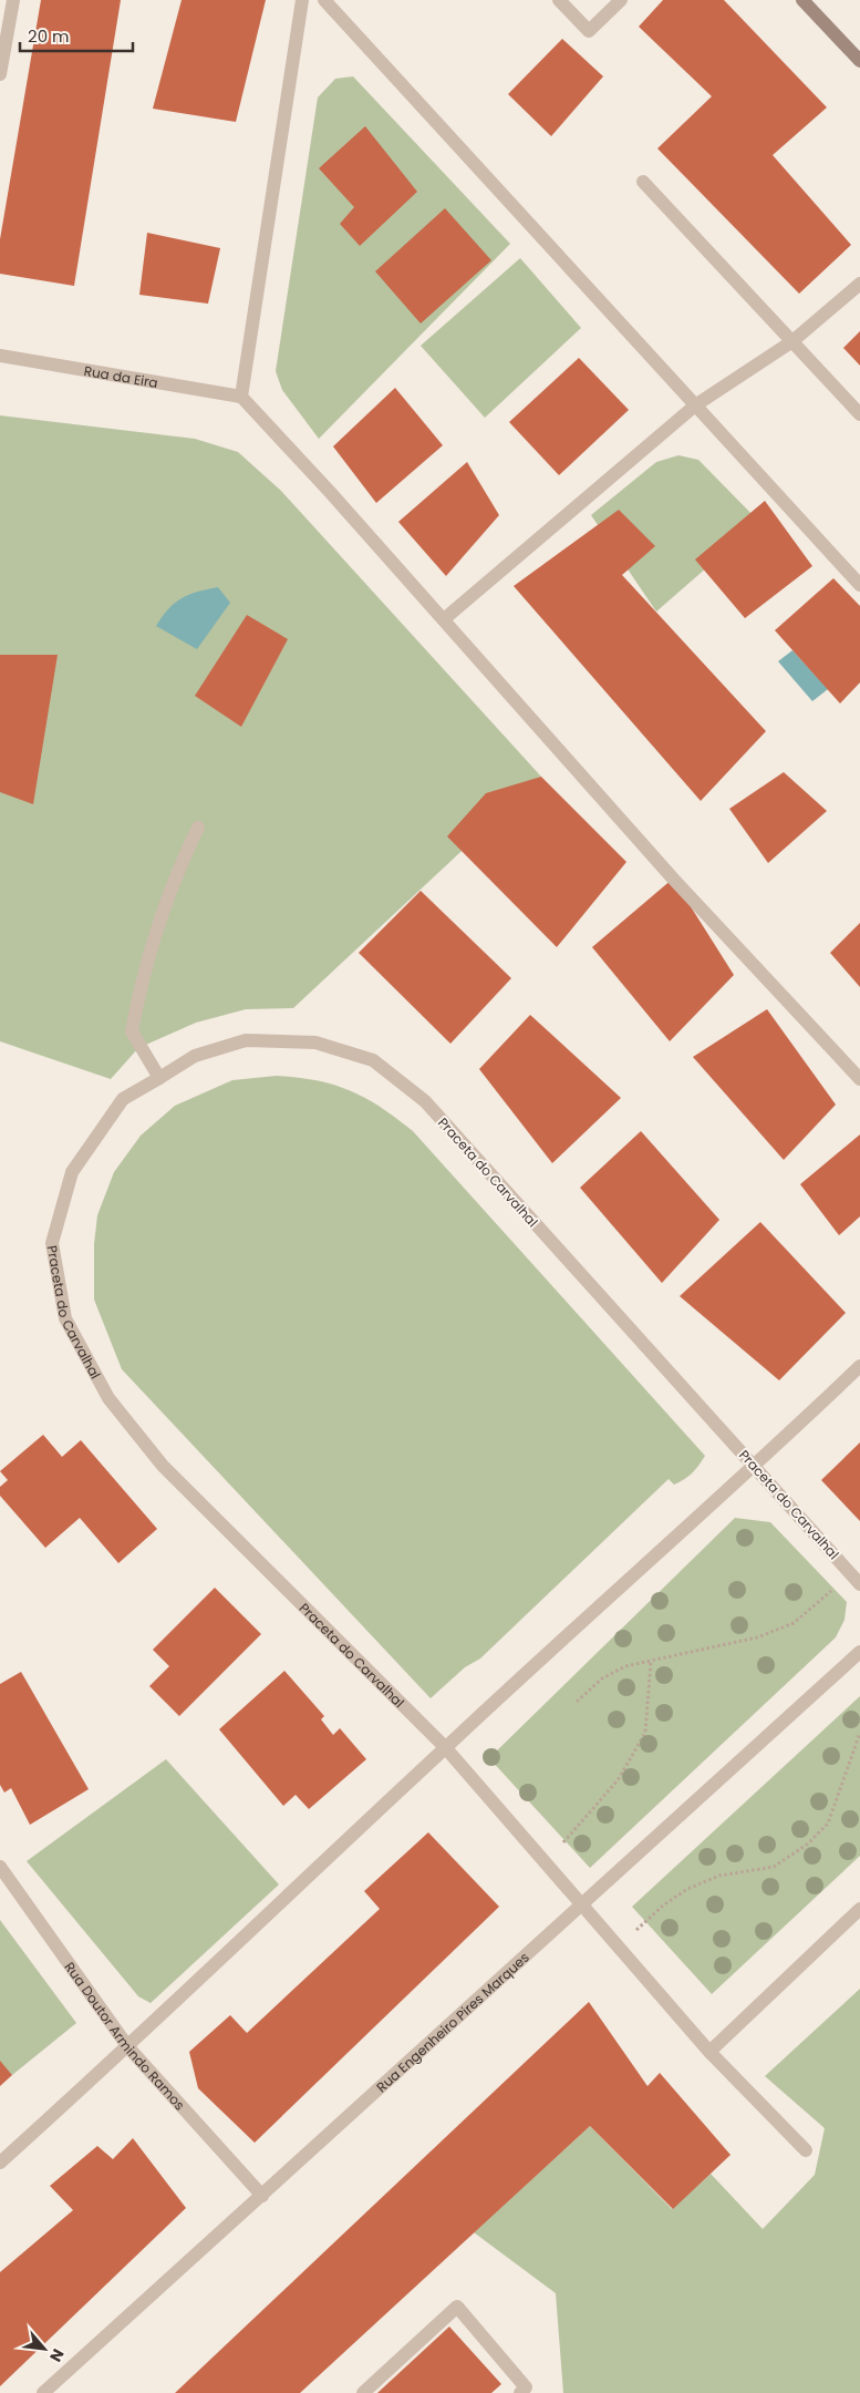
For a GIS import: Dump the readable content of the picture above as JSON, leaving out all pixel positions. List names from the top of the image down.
{
  "streets": {
    "street": [
      "Rua da Eira",
      "Praceta do Carvalhal",
      "Rua Engenheiro Pires Marques",
      "Rua Doutor Armindo Ramos"
    ]
  },
  "crossings": [
    ["Praceta do Carvalhal", "Rua Engenheiro Pires Marques"],
    ["Rua Engenheiro Pires Marques", "Rua Doutor Armindo Ramos"]
  ],
  "scale_bar": "20 m",
  "north": "bottom right"
}
